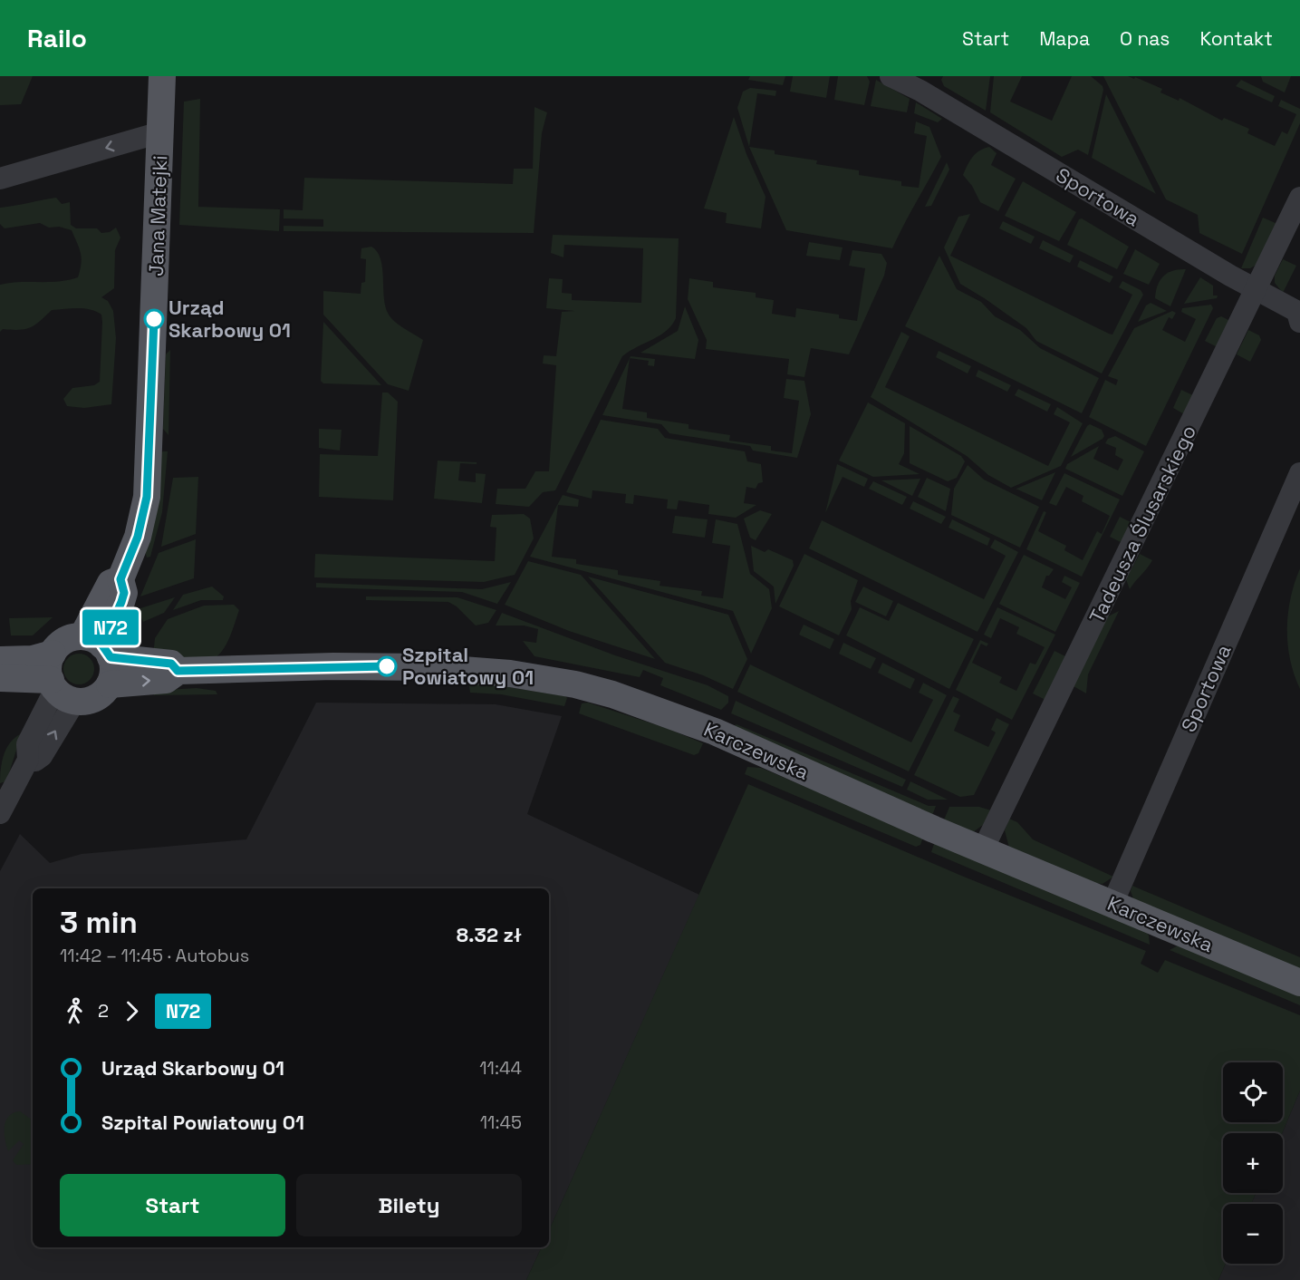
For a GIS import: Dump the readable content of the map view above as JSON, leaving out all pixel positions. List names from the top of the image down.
{
  "streets": {
    "main road": ["Jana Matejki", "Karczewska"],
    "street": ["Sportowa", "Tadeusza Ślusarskiego"]
  },
  "crossings": [
    ["Sportowa", "Tadeusza Ślusarskiego"],
    ["Sportowa", "Karczewska"],
    ["Jana Matejki", "Karczewska"],
    ["Tadeusza Ślusarskiego", "Karczewska"]
  ],
  "places": ["Urząd Skarbowy 01", "Szpital Powiatowy 01"],
  "lines": ["bus line N72"],
  "page": {
    "header": "Railo",
    "nav": [
      "Start",
      "Mapa",
      "O nas",
      "Kontakt"
    ],
    "on_map": "N72",
    "heading": ["3 min", "11:42 – 11:45 · Autobus", "8.32 zł"],
    "legs": ["2", "N72"],
    "list": [
      {
        "name": "Urząd Skarbowy 01",
        "value": "11:44"
      },
      {
        "name": "Szpital Powiatowy 01",
        "value": "11:45"
      }
    ],
    "map_buttons": ["+", "−"],
    "buttons": ["Start", "Bilety"]
  }
}
